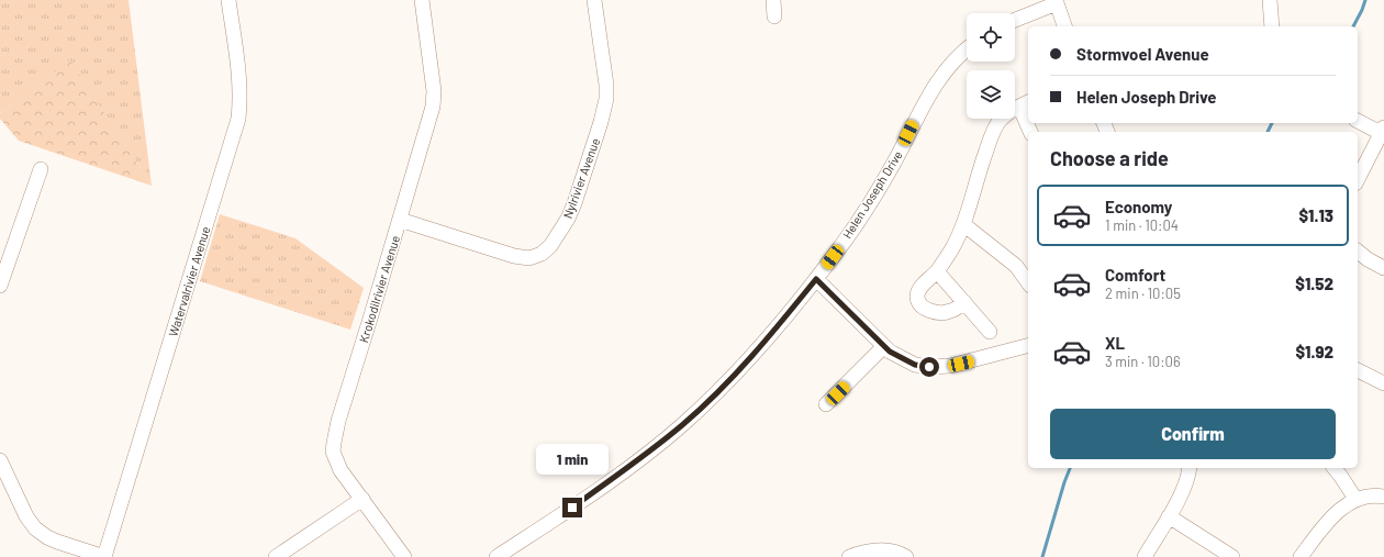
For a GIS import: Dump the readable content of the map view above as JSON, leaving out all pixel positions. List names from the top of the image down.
{
  "streets": {
    "street": [
      "Nylrivier Avenue",
      "Helen Joseph Drive",
      "Watervalrivier Avenue",
      "Krokodilrivier Avenue"
    ]
  },
  "crossings": [
    ["Nylrivier Avenue", "Krokodilrivier Avenue"]
  ],
  "page": {
    "banner": ["Stormvoel Avenue", "Helen Joseph Drive"],
    "heading": "Choose a ride",
    "list": [
      {
        "name": "Economy",
        "note": "1 min · 10:04",
        "value": "$1.13"
      },
      {
        "name": "Comfort",
        "note": "2 min · 10:05",
        "value": "$1.52"
      },
      {
        "name": "XL",
        "note": "3 min · 10:06",
        "value": "$1.92"
      }
    ],
    "buttons": "Confirm",
    "bubble": "1 min"
  }
}
